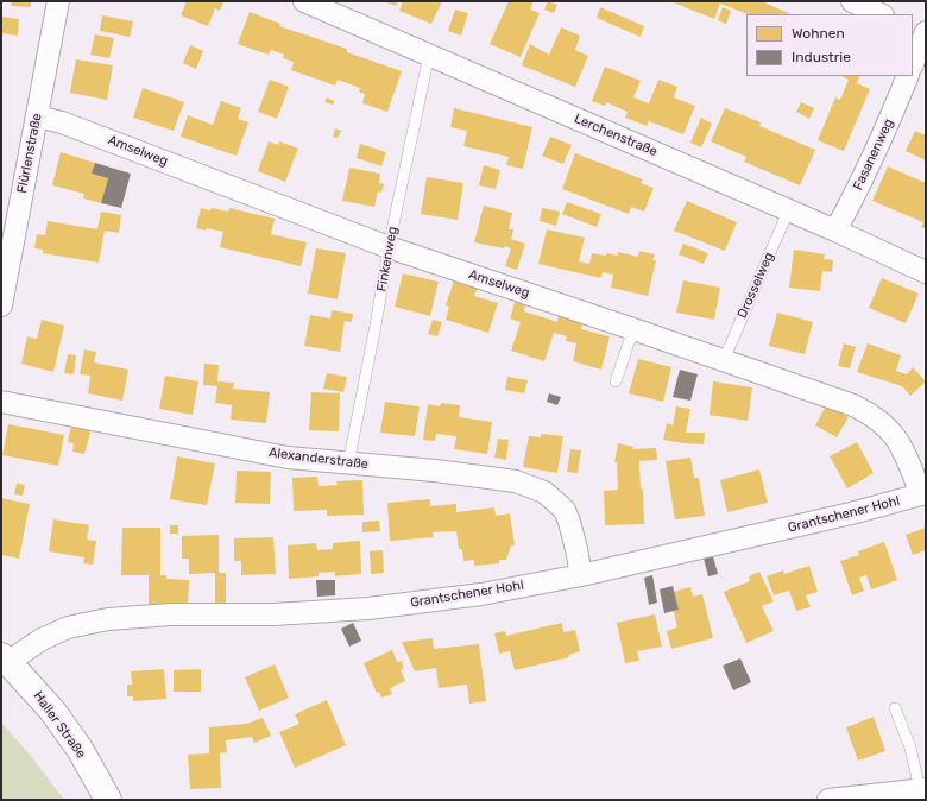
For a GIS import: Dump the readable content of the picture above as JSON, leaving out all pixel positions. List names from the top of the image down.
{
  "streets": {
    "street": [
      "Lerchenstraße",
      "Amselweg",
      "Flürlenstraße",
      "Fasanenweg",
      "Alexanderstraße",
      "Grantschener Hohl",
      "Haller Straße"
    ],
    "lane": ["Finkenweg", "Drosselweg"]
  },
  "crossings": [
    ["Lerchenstraße", "Fasanenweg"],
    ["Lerchenstraße", "Finkenweg"],
    ["Lerchenstraße", "Drosselweg"],
    ["Amselweg", "Flürlenstraße"],
    ["Amselweg", "Finkenweg"],
    ["Amselweg", "Drosselweg"],
    ["Amselweg", "Grantschener Hohl"],
    ["Finkenweg", "Alexanderstraße"],
    ["Alexanderstraße", "Grantschener Hohl"],
    ["Grantschener Hohl", "Haller Straße"]
  ],
  "legend": ["Wohnen", "Industrie"]
}
